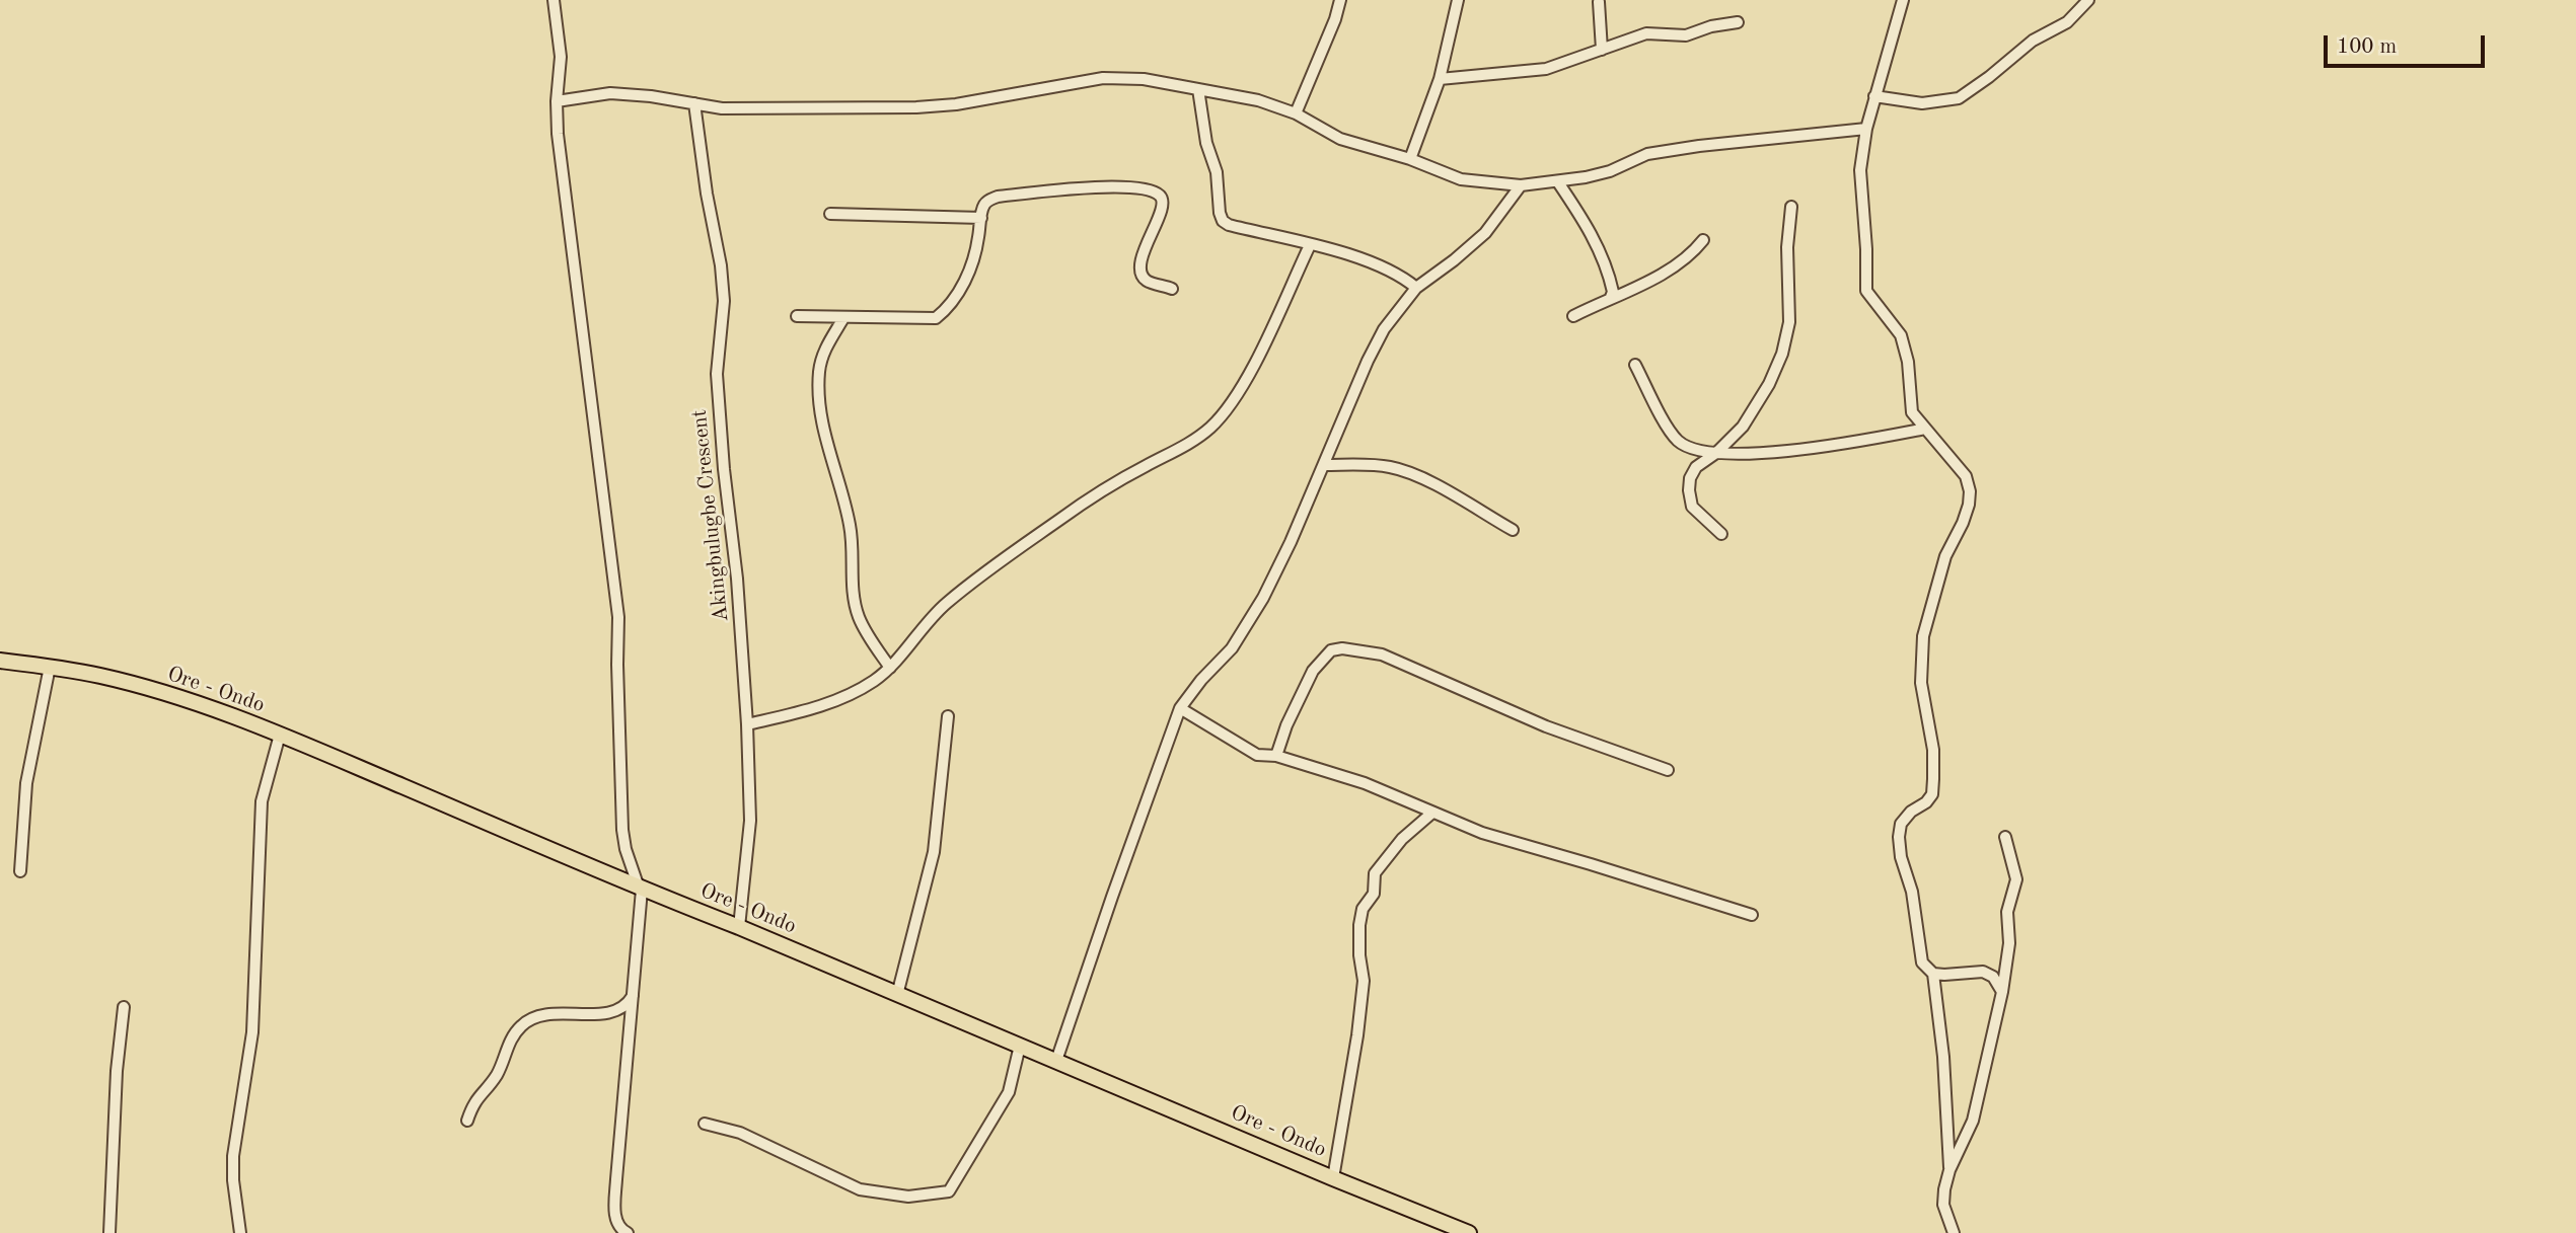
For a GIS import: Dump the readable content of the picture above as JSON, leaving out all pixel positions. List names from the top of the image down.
{
  "streets": {
    "main road": ["Ore - Ondo"],
    "street": ["Akingbulugbe Crescent"]
  },
  "crossings": [
    ["Akingbulugbe Crescent", "Ore - Ondo"]
  ],
  "scale_bar": "100 m"
}
